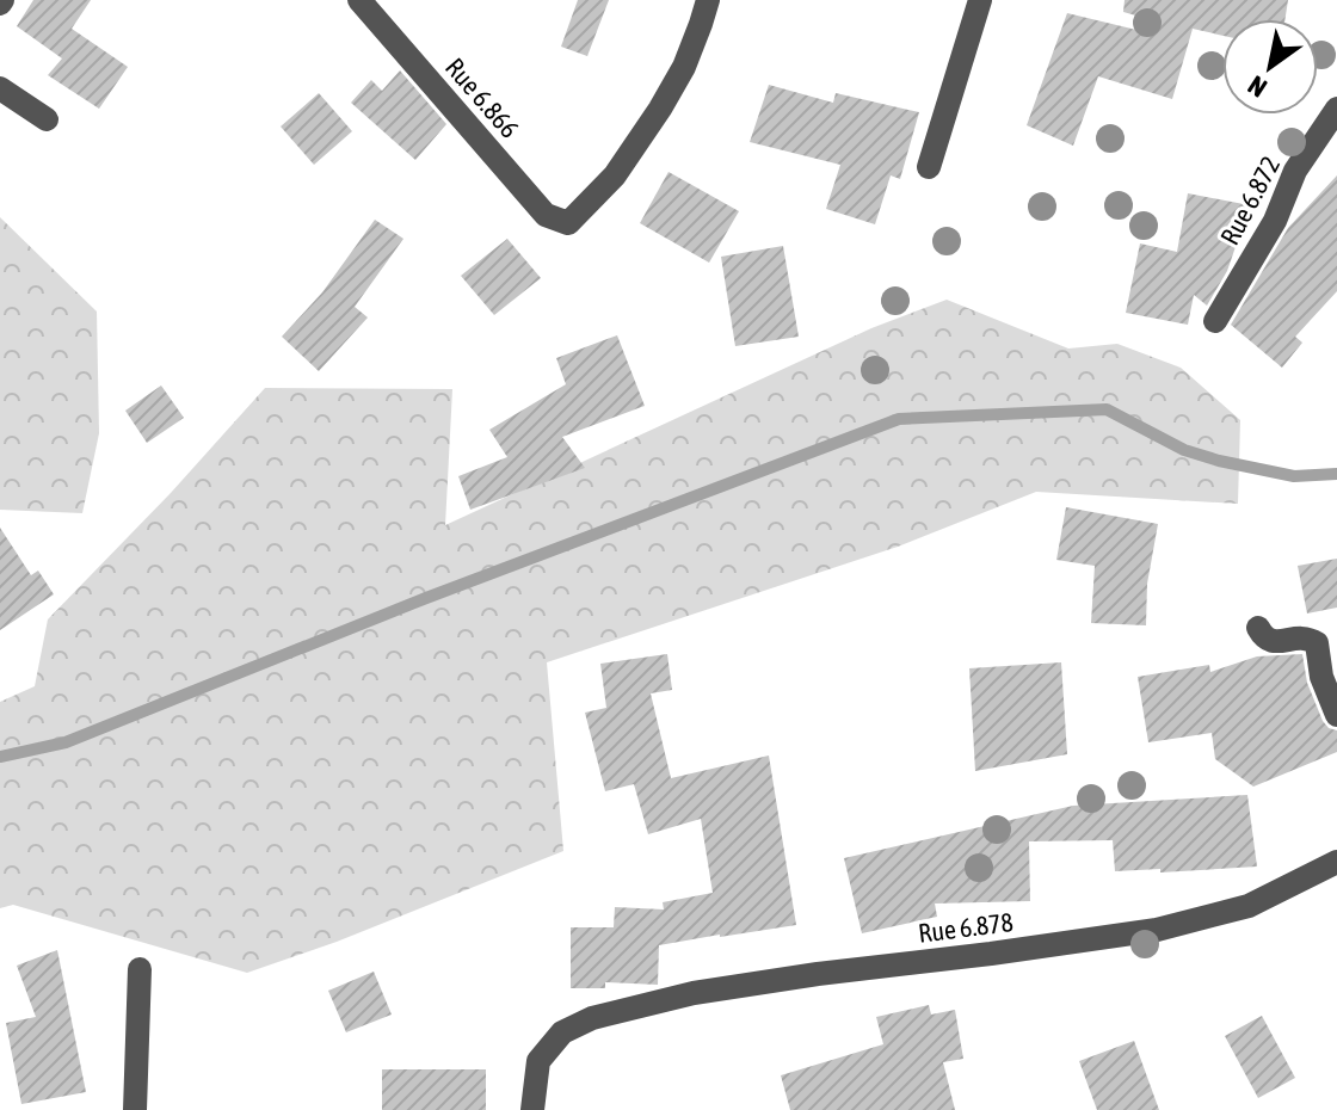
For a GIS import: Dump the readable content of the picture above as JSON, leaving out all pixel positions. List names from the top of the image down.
{
  "streets": {
    "street": ["Rue 6.866", "Rue 6.872", "Rue 6.878"]
  },
  "north": "bottom left"
}
